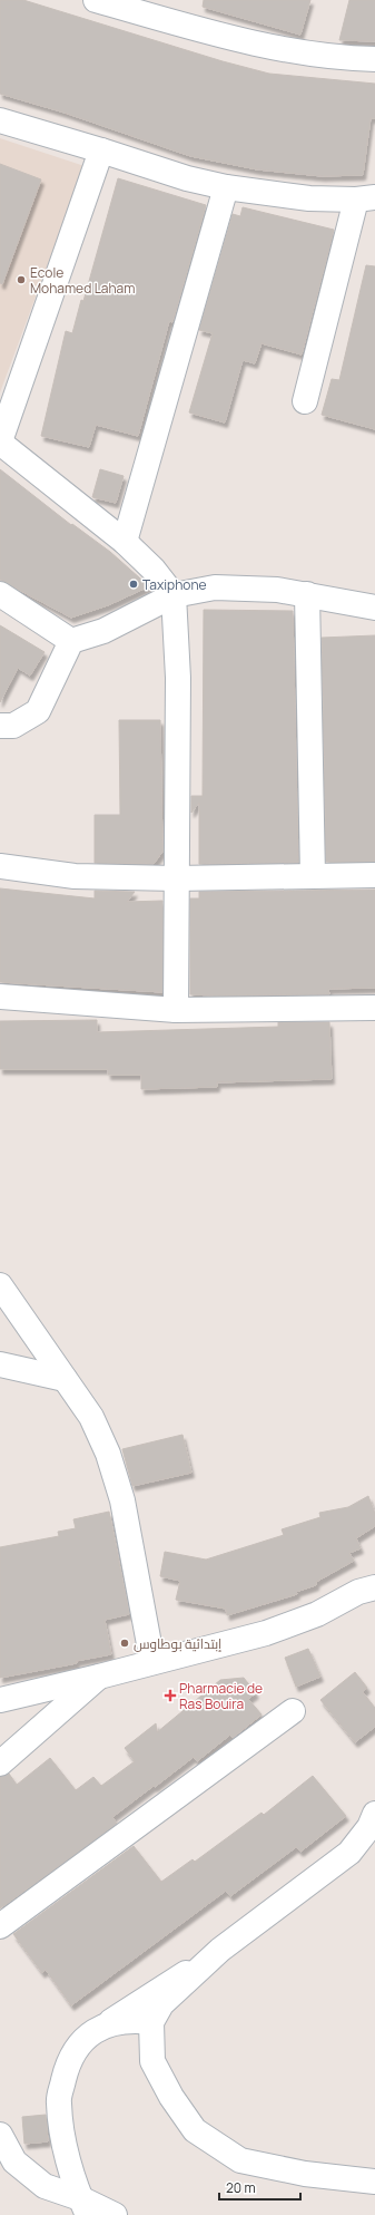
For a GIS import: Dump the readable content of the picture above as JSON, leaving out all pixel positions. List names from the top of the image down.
{
  "places": {
    "other": ["Ecole Mohamed Laham", "Taxiphone", "إبتدائية بوطاوس"],
    "health": ["Pharmacie de Ras Bouira"]
  },
  "scale_bar": "20 m"
}
